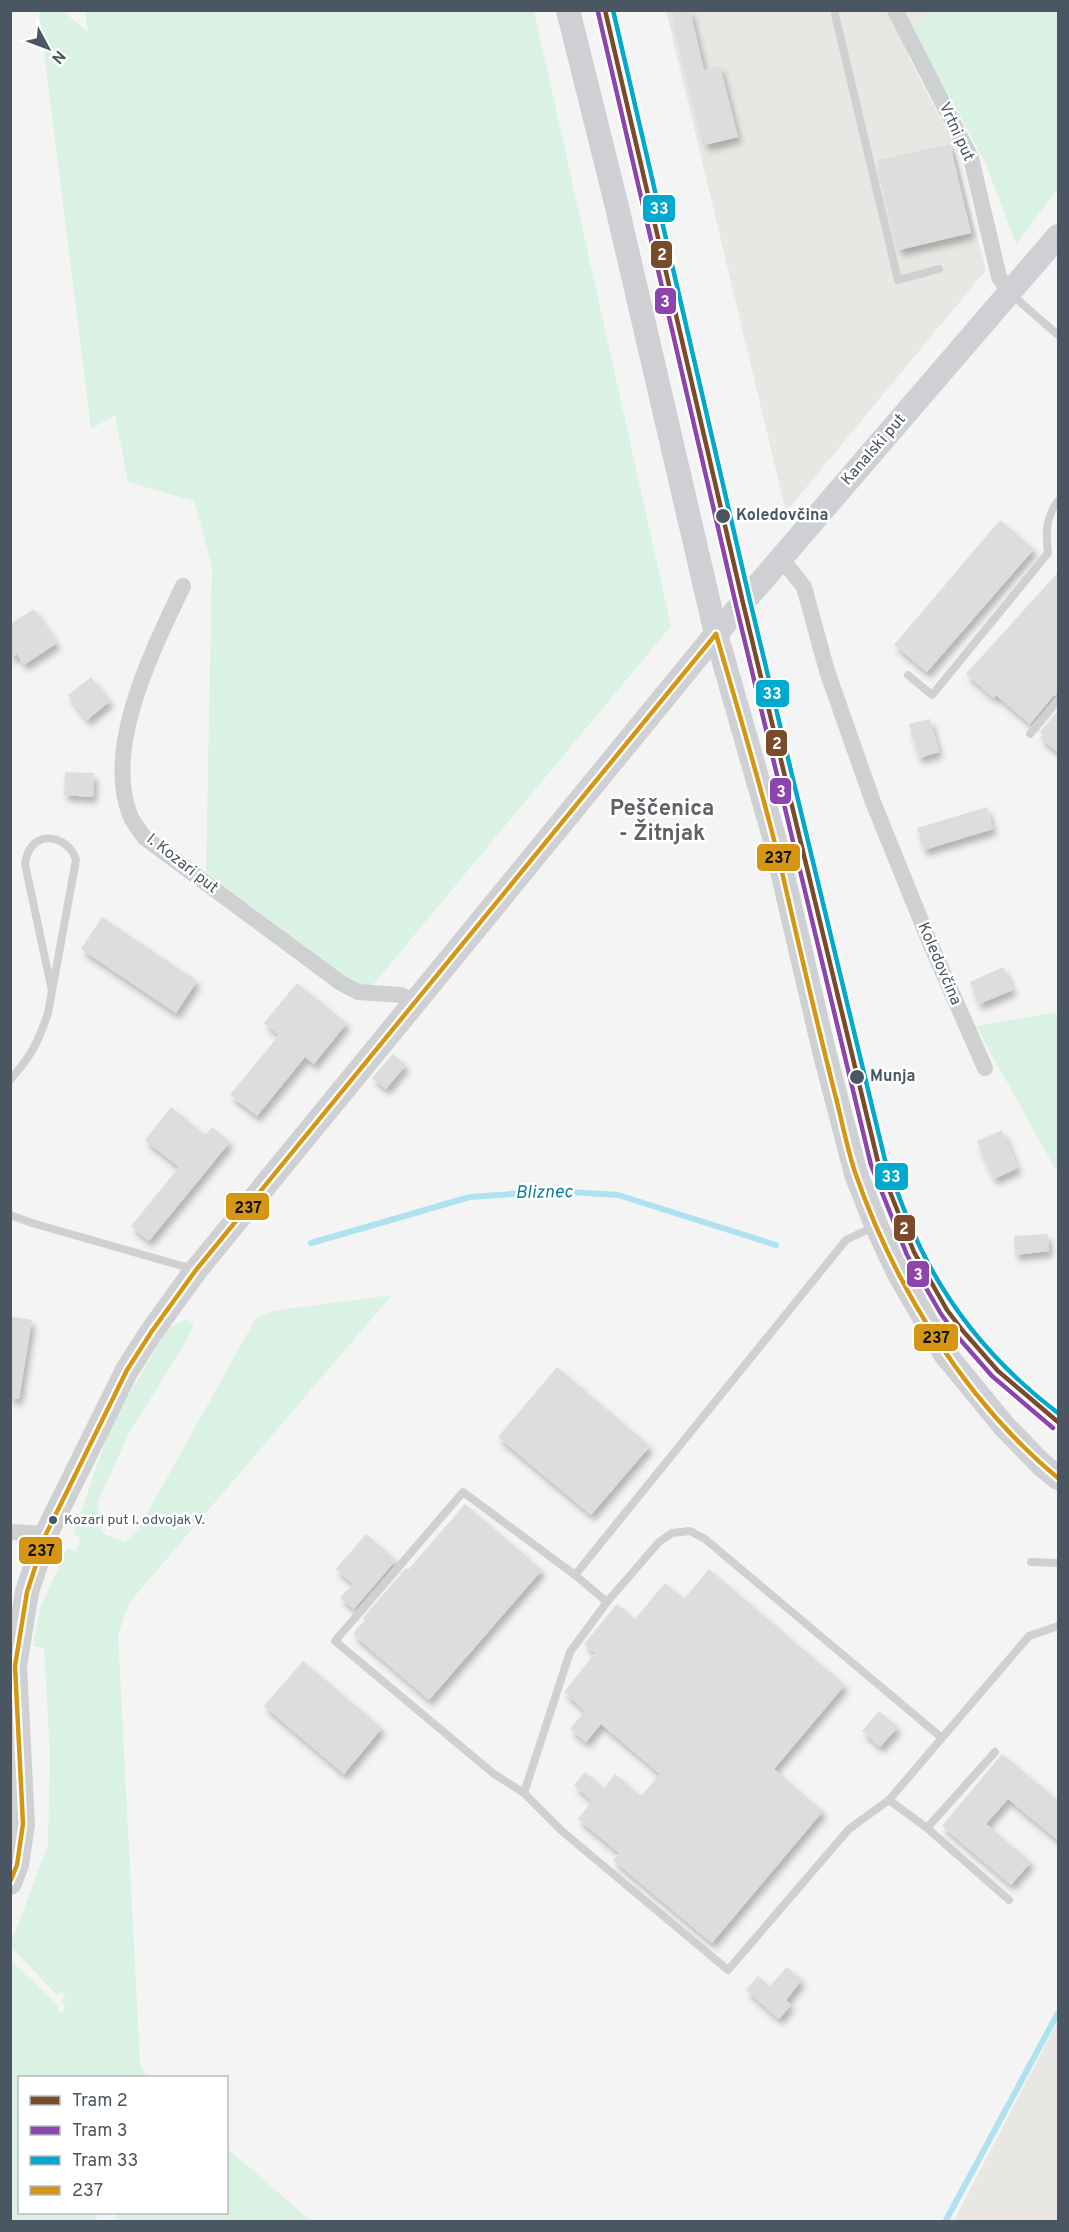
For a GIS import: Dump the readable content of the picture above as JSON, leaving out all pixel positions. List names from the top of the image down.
{
  "streets": {
    "street": [
      "Vrtni put",
      "Kanalski put",
      "I. Kozari put",
      "Koledovčina"
    ]
  },
  "crossings": [
    ["Vrtni put", "Kanalski put"],
    ["Kanalski put", "I. Kozari put"],
    ["Kanalski put", "Koledovčina"]
  ],
  "districts": ["Peščenica - Žitnjak"],
  "water": ["Bliznec"],
  "places": ["Koledovčina", "Munja", "Kozari put I. odvojak V."],
  "lines": [
    "tram line 2",
    "tram line 33",
    "tram line 3",
    "transit line 237"
  ],
  "legend": [
    "Tram 2",
    "Tram 3",
    "Tram 33",
    "237"
  ],
  "north": "bottom right"
}
